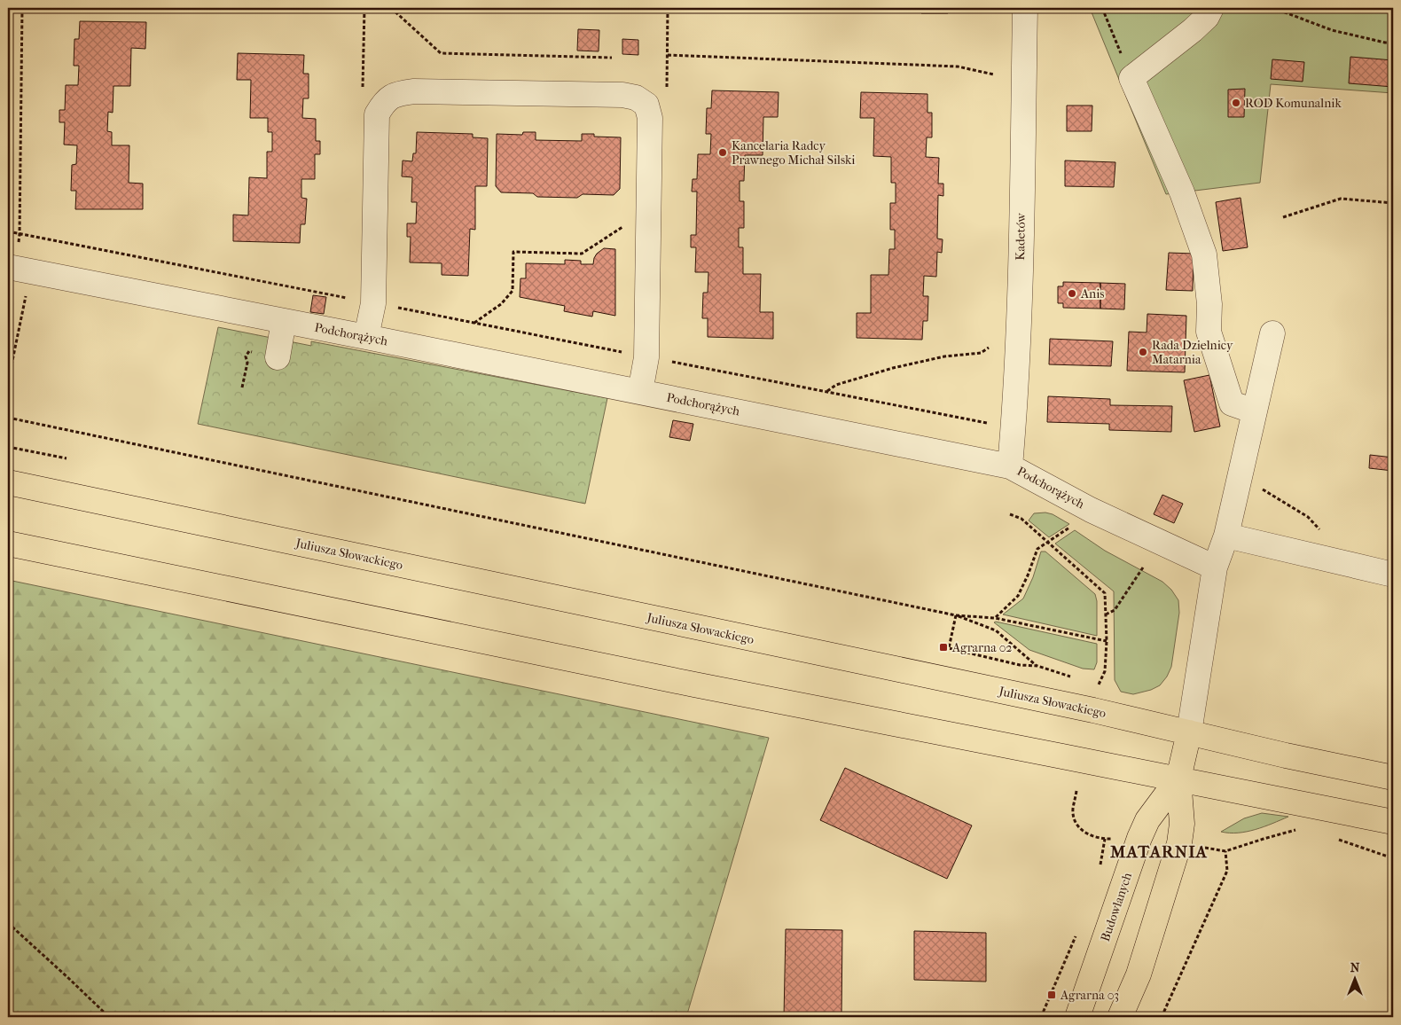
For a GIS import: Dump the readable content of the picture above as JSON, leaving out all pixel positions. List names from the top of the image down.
{
  "streets": {
    "main road": ["Juliusza Słowackiego", "Budowlanych"],
    "street": ["Kadetów", "Podchorążych"]
  },
  "crossings": [
    ["Kadetów", "Podchorążych"],
    ["Juliusza Słowackiego", "Budowlanych"]
  ],
  "districts": ["MATARNIA"],
  "places": {
    "other": [
      "ROD Komunalnik",
      "Kancelaria Radcy Prawnego Michał Silski",
      "Anis",
      "Rada Dzielnicy Matarnia"
    ],
    "transit": ["Agrarna 02", "Agrarna 03"]
  },
  "north": "top"
}
